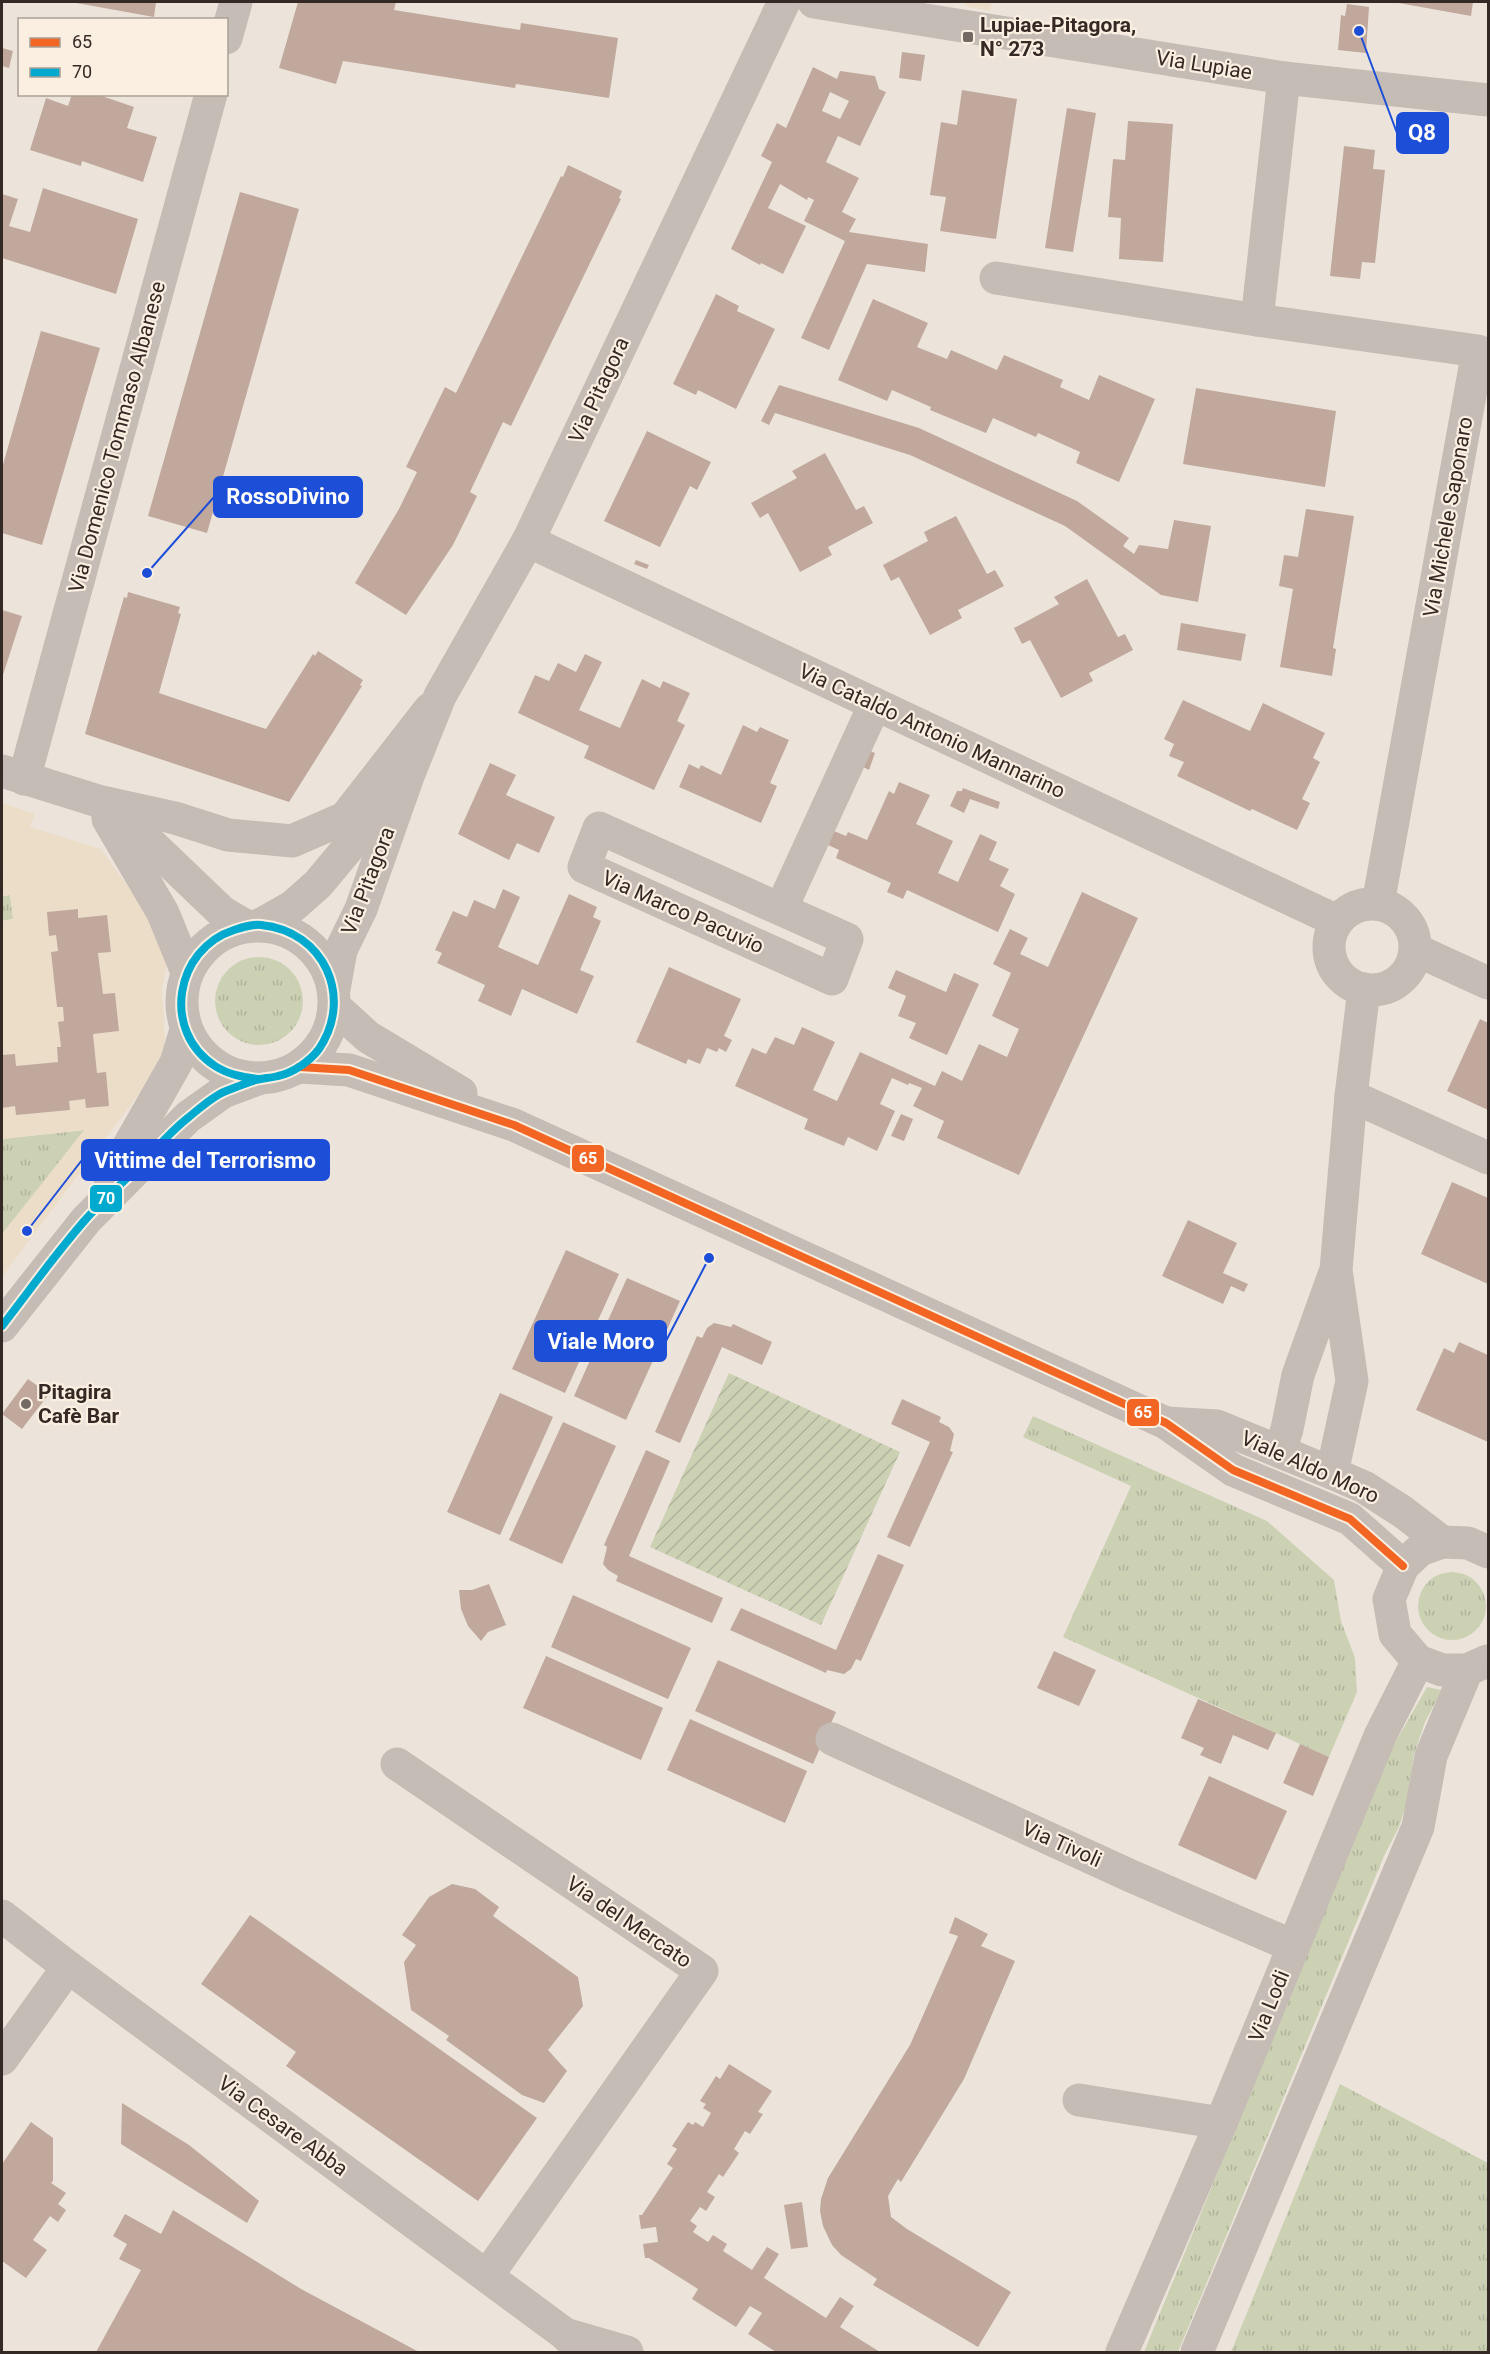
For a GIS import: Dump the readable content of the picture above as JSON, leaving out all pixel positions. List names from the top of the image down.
{
  "streets": {
    "street": [
      "Via Lupiae",
      "Via Pitagora",
      "Via Domenico Tommaso Albanese",
      "Via Michele Saponaro",
      "Via Cataldo Antonio Mannarino",
      "Via Marco Pacuvio",
      "Viale Aldo Moro",
      "Via Tivoli",
      "Via del Mercato",
      "Via Lodi",
      "Via Cesare Abba"
    ]
  },
  "crossings": [
    ["Via Pitagora", "Via Cataldo Antonio Mannarino"],
    ["Via Pitagora", "Viale Aldo Moro"],
    ["Via Michele Saponaro", "Via Cataldo Antonio Mannarino"],
    ["Via Cataldo Antonio Mannarino", "Via Marco Pacuvio"],
    ["Via Tivoli", "Via Lodi"],
    ["Via del Mercato", "Via Cesare Abba"]
  ],
  "places": {
    "other": [
      "Q8",
      "RossoDivino",
      "Vittime del Terrorismo",
      "Viale Moro",
      "Pitagira Cafè Bar"
    ],
    "transit": ["Lupiae-Pitagora, N° 273"]
  },
  "lines": ["transit line 70", "transit line 65"],
  "legend": ["65", "70"]
}
